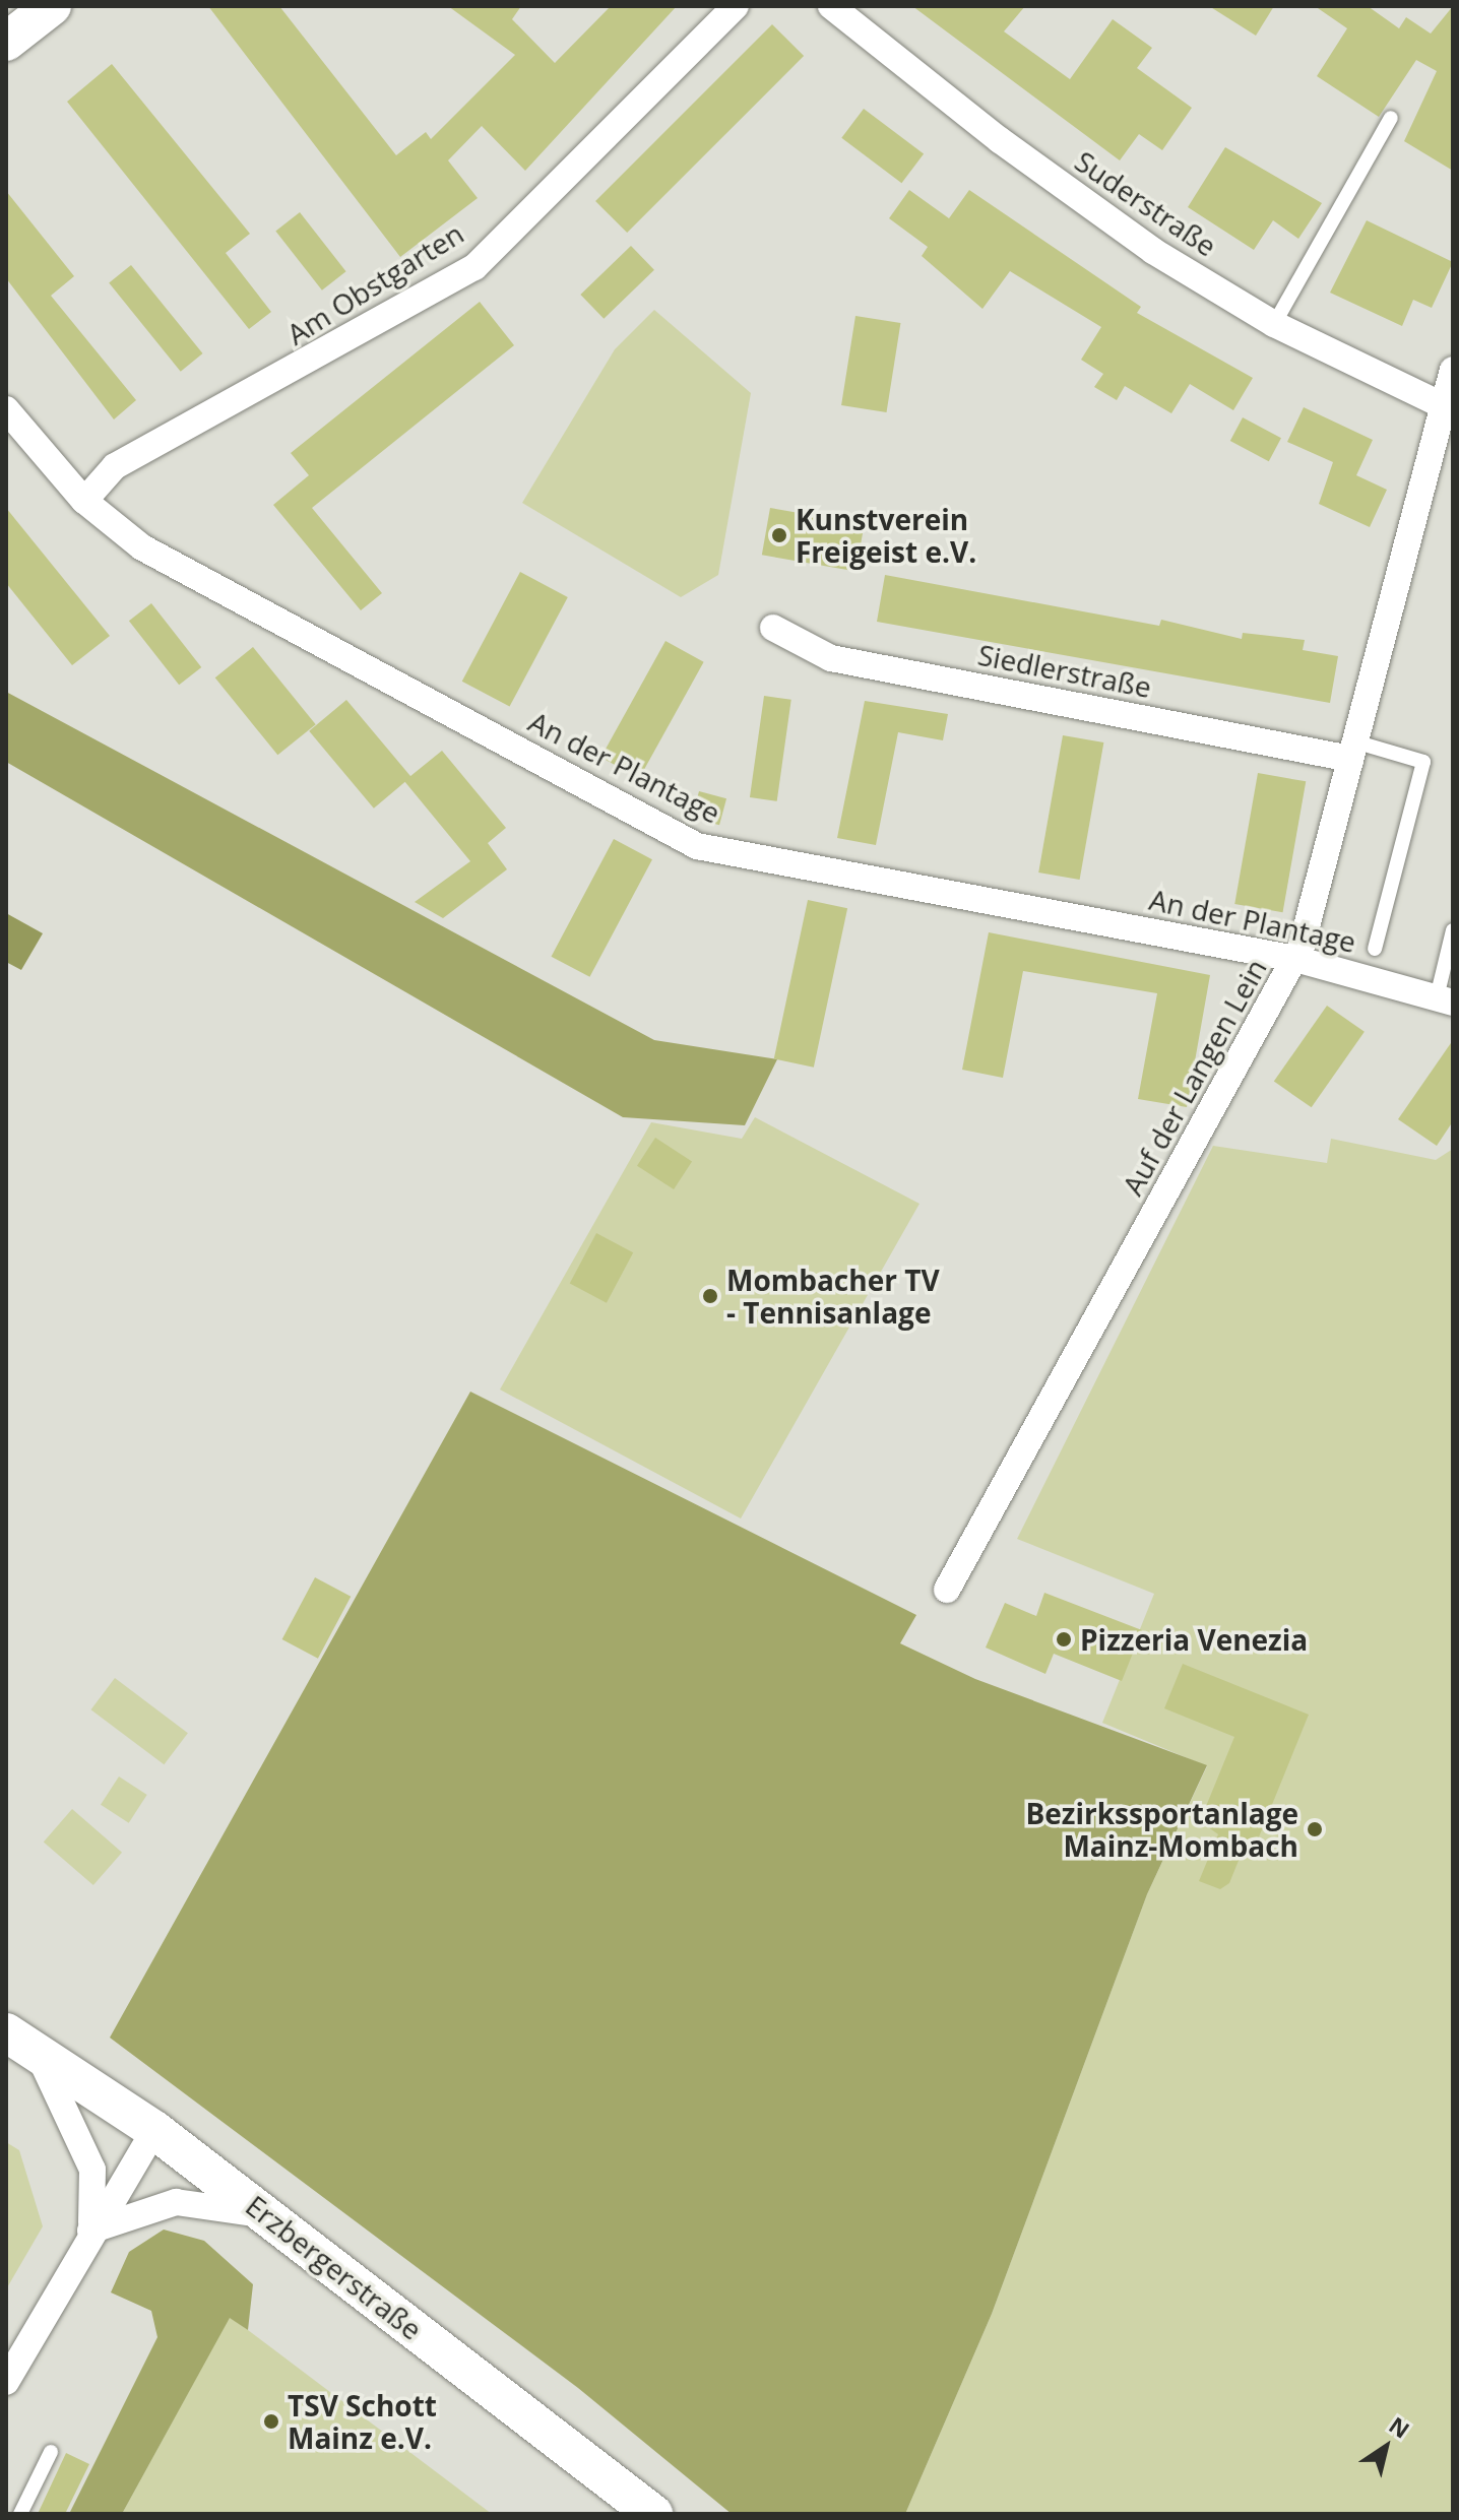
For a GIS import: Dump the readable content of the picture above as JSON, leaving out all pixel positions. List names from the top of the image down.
{
  "streets": {
    "main road": ["Erzbergerstraße"],
    "street": [
      "Suderstraße",
      "Am Obstgarten",
      "Siedlerstraße",
      "An der Plantage",
      "Auf der Langen Lein"
    ]
  },
  "crossings": [
    ["Suderstraße", "Auf der Langen Lein"],
    ["Am Obstgarten", "An der Plantage"],
    ["Siedlerstraße", "Auf der Langen Lein"],
    ["An der Plantage", "Auf der Langen Lein"]
  ],
  "places": [
    "Kunstverein Freigeist e.V.",
    "Mombacher TV - Tennisanlage",
    "Pizzeria Venezia",
    "Bezirkssportanlage Mainz-Mombach",
    "TSV Schott Mainz e.V."
  ],
  "north": "top right"
}
